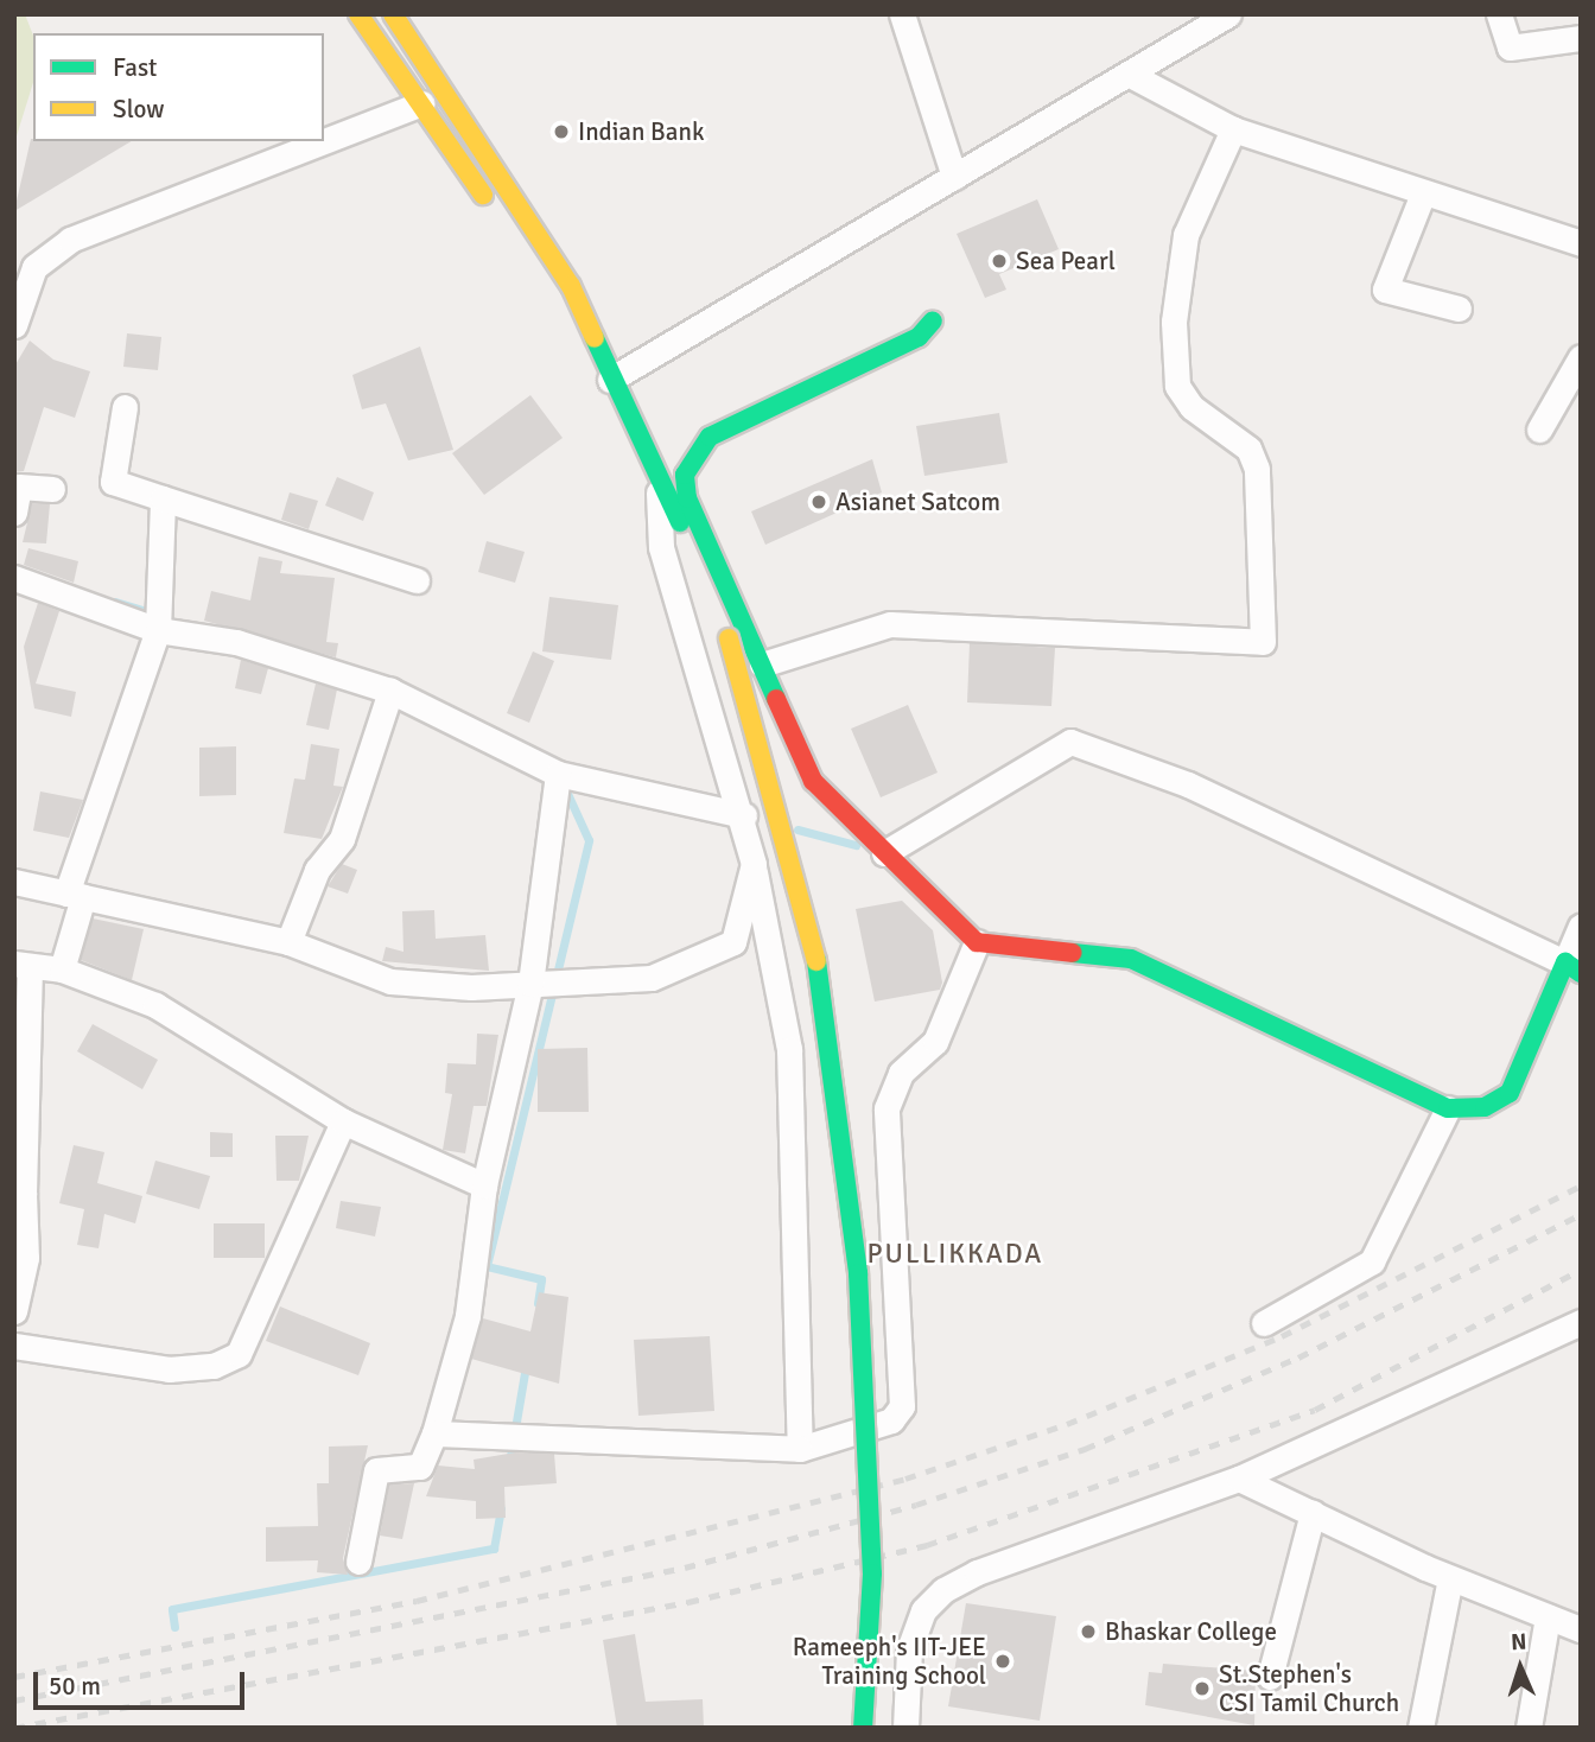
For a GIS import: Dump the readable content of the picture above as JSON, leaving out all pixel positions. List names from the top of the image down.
{
  "districts": ["PULLIKKADA"],
  "places": [
    "Indian Bank",
    "Sea Pearl",
    "Asianet Satcom",
    "Bhaskar College",
    "Rameeph's IIT-JEE Training School",
    "St.Stephen's CSI Tamil Church"
  ],
  "legend": ["Fast", "Slow"],
  "scale_bar": "50 m",
  "north": "top"
}
